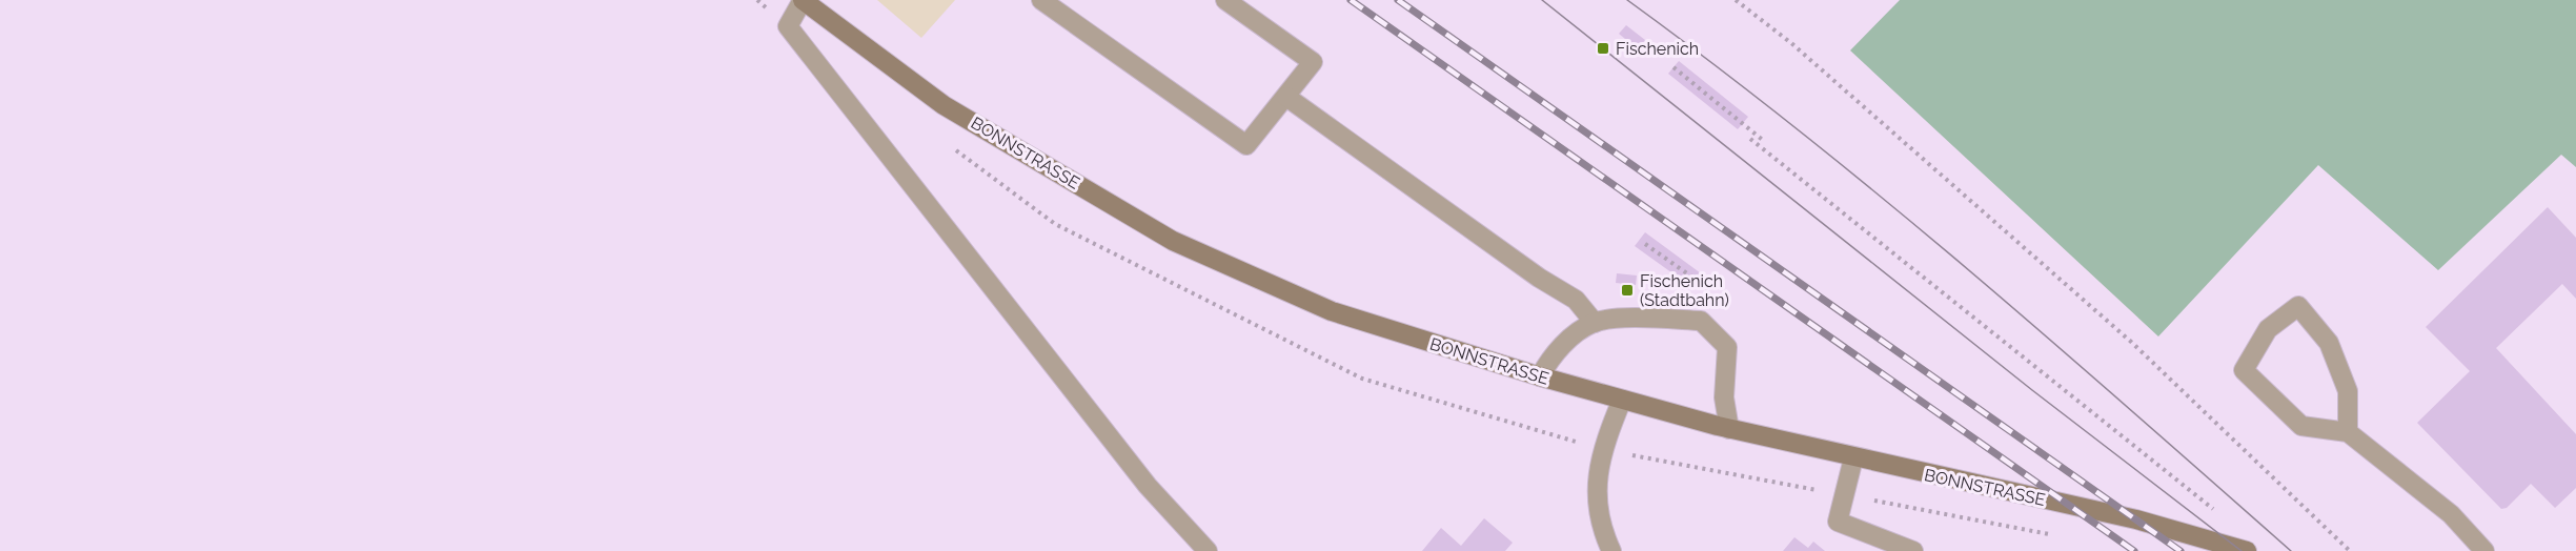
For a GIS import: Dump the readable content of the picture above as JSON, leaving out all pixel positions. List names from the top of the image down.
{
  "streets": {
    "main road": ["BONNSTRASSE"]
  },
  "places": {
    "transit": ["Fischenich", "Fischenich (Stadtbahn)"]
  }
}
